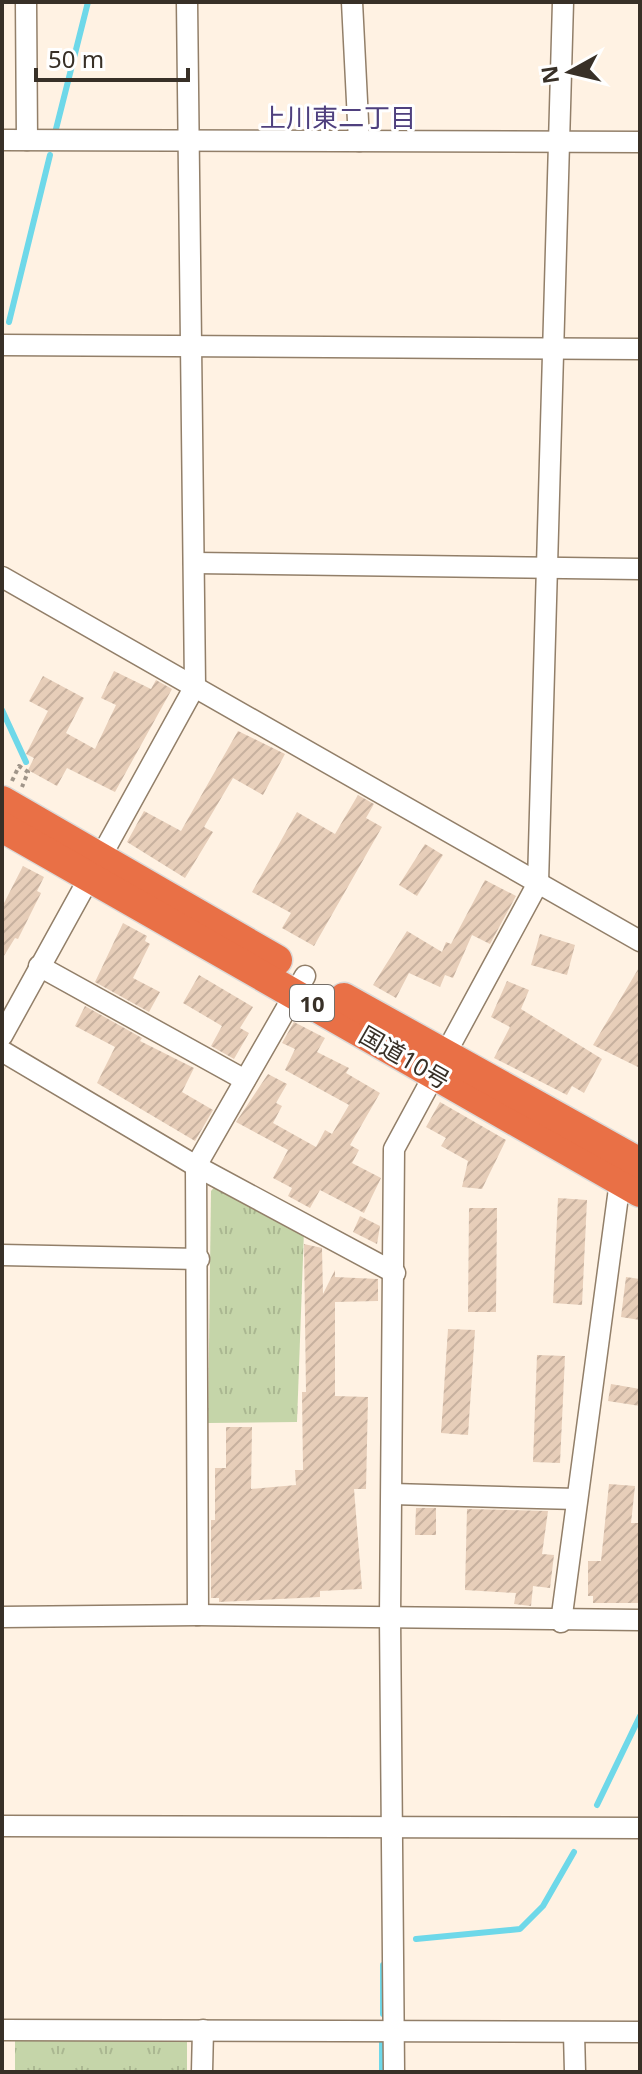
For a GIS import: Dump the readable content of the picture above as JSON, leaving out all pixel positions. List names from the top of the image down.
{
  "streets": {
    "highway": ["10", "国道10号"]
  },
  "districts": ["上川東二丁目"],
  "scale_bar": "50 m",
  "north": "left"
}
